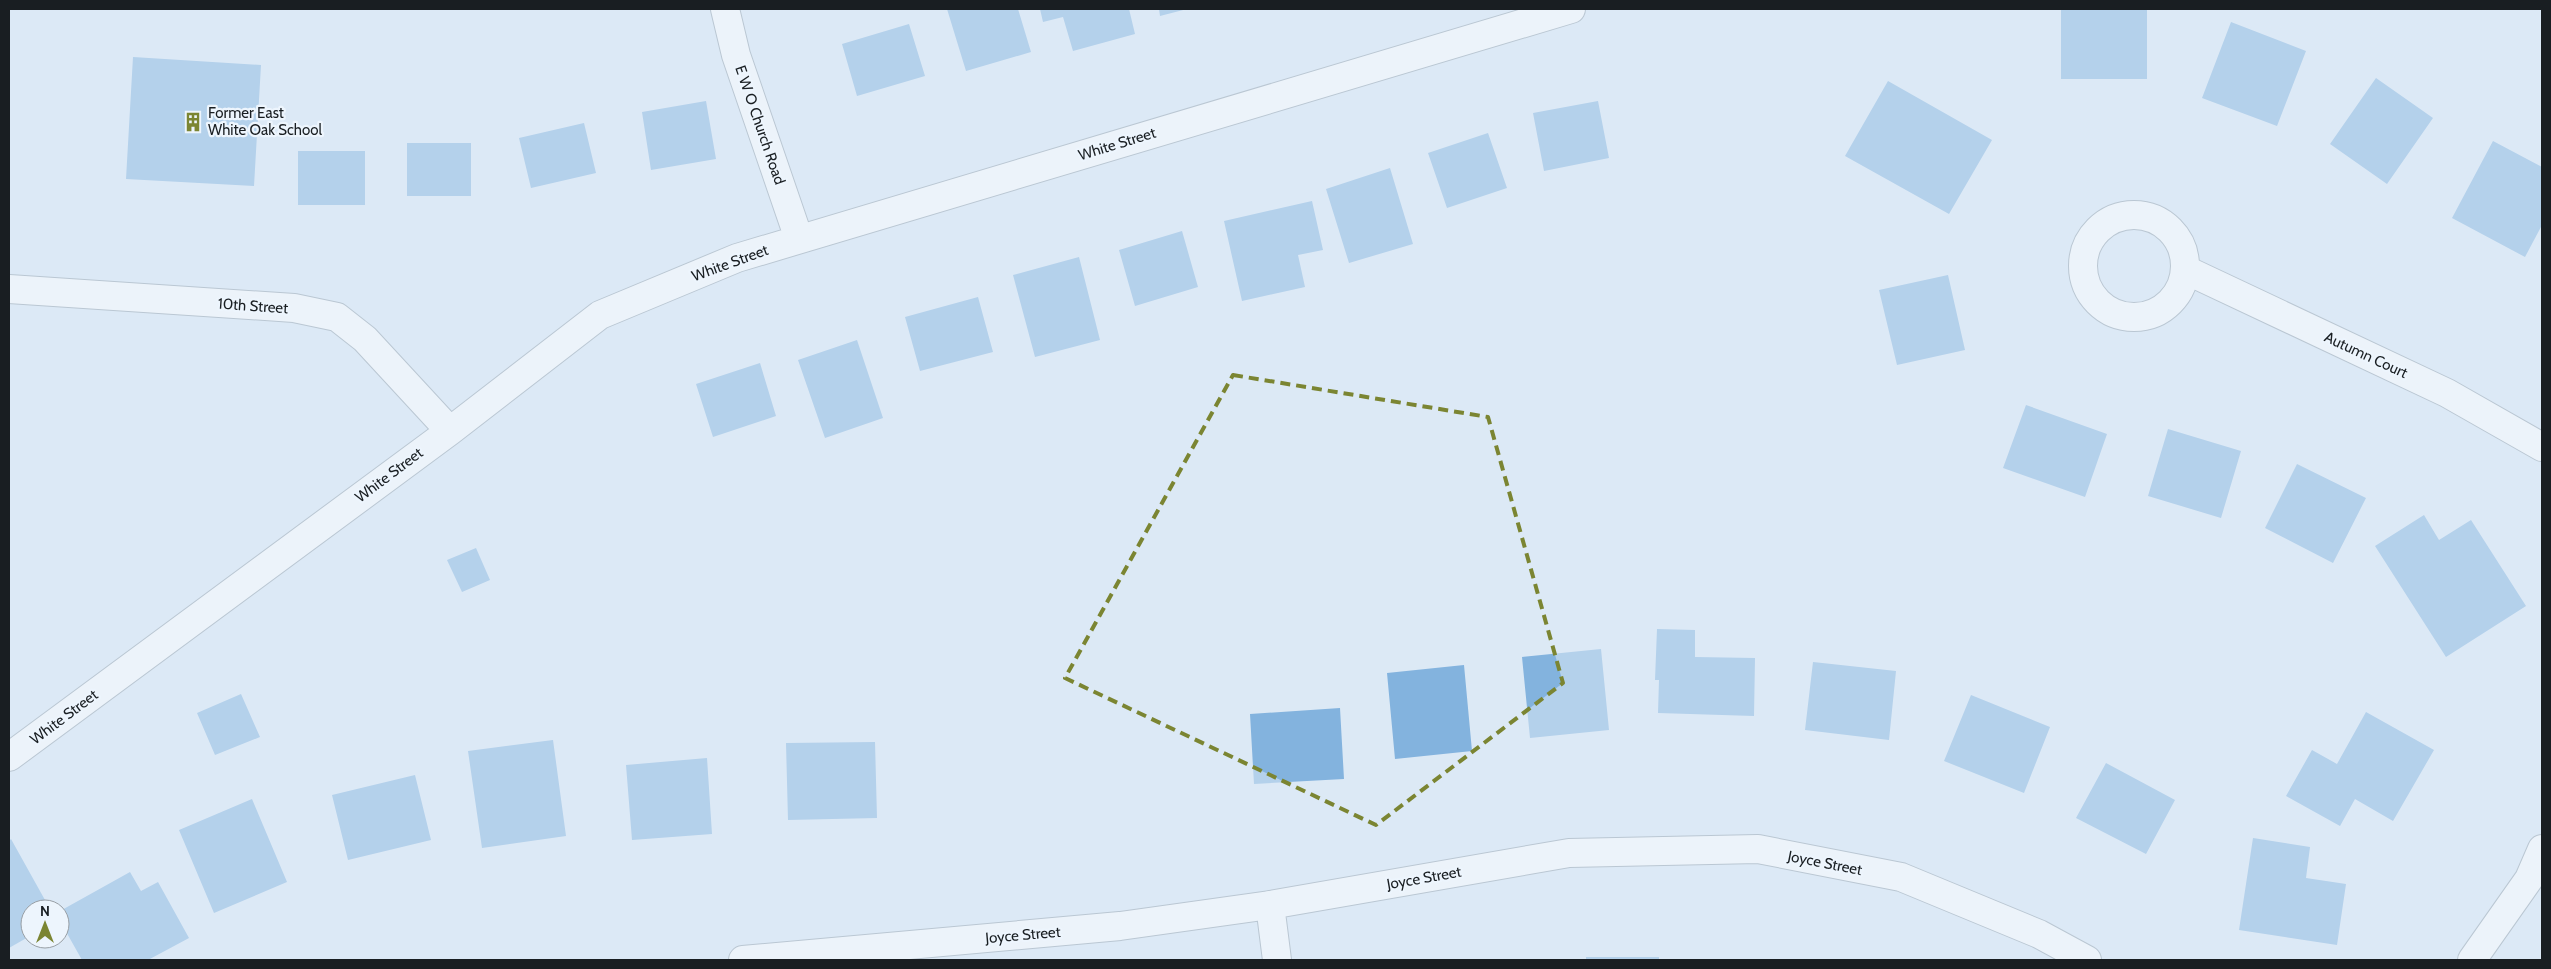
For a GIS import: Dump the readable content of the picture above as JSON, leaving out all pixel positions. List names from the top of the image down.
{
  "streets": {
    "street": [
      "E W O Church Road",
      "White Street",
      "10th Street",
      "Autumn Court",
      "Joyce Street"
    ]
  },
  "crossings": [
    ["E W O Church Road", "White Street"],
    ["White Street", "10th Street"]
  ],
  "places": {
    "building": ["Former East White Oak School"]
  },
  "north": "top"
}
